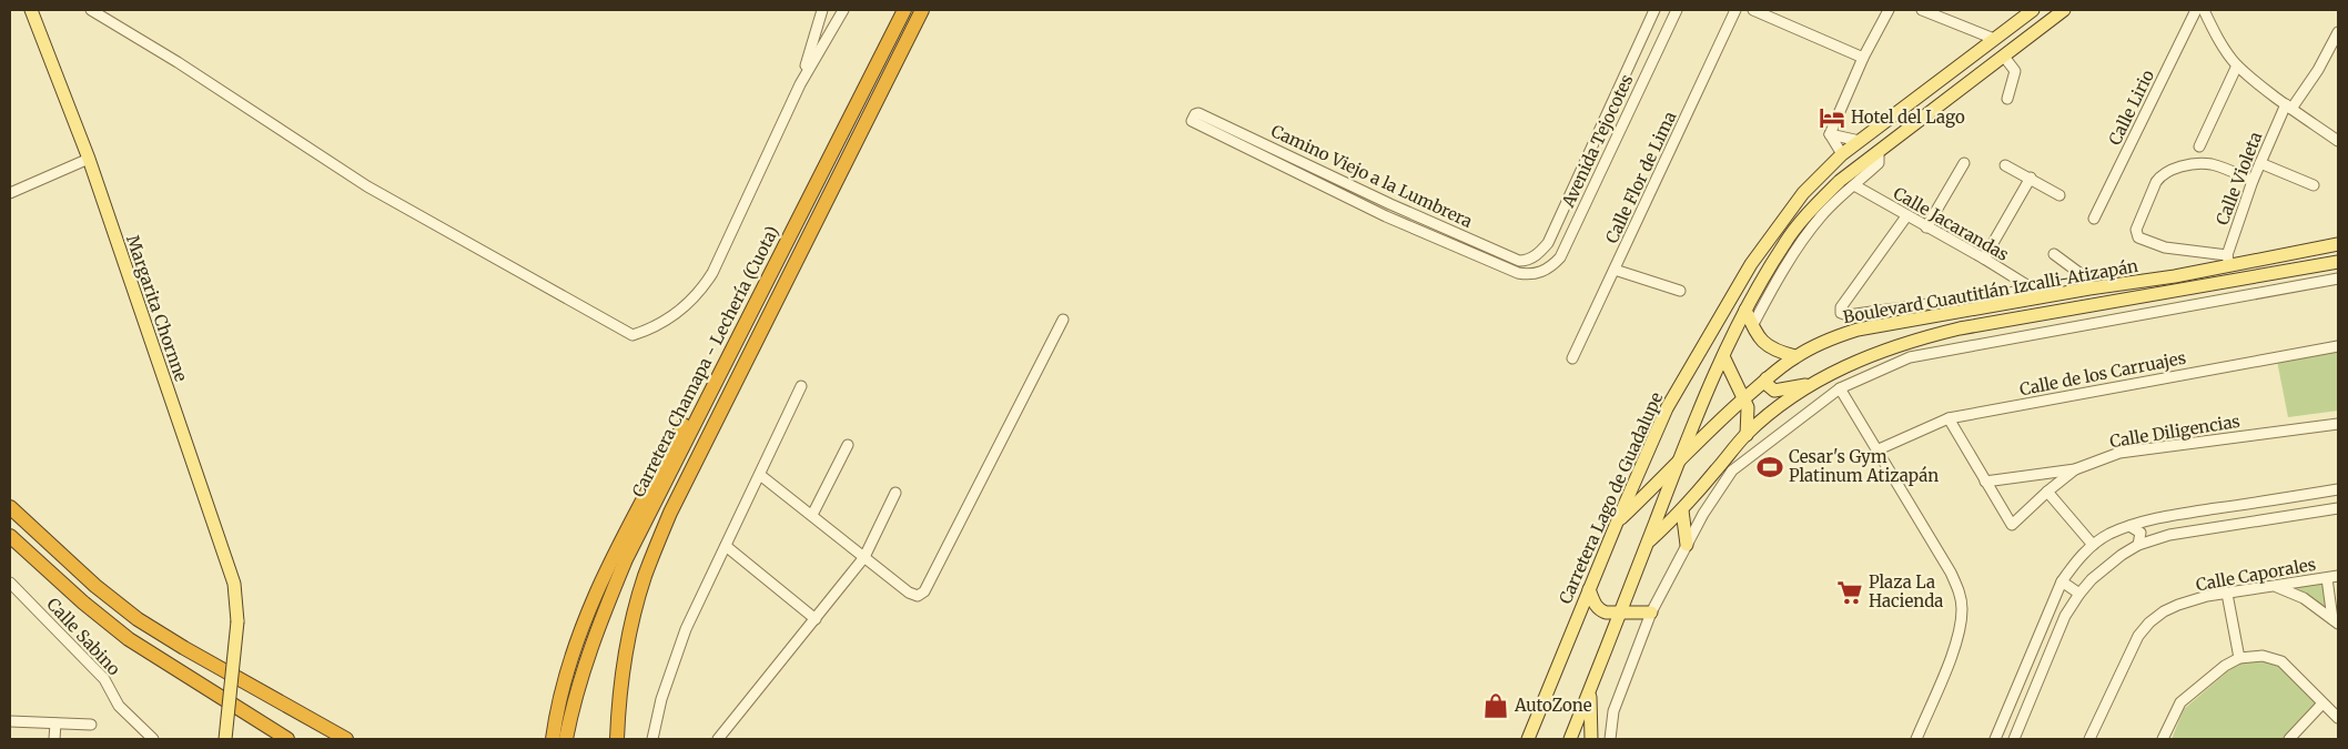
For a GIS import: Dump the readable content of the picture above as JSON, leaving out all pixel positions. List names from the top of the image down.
{
  "streets": {
    "highway": ["Carretera Chamapa - Lechería (Cuota)"],
    "main road": ["Boulevard Cuautitlán Izcalli-Atizapán", "Margarita Chornne", "Carretera Lago de Guadalupe"],
    "street": [
      "Calle Lirio",
      "Avenida Tejocotes",
      "Camino Viejo a la Lumbrera",
      "Calle Flor de Lima",
      "Calle Violeta",
      "Calle Jacarandas",
      "Calle de los Carruajes",
      "Calle Diligencias",
      "Calle Caporales",
      "Calle Sabino"
    ]
  },
  "crossings": [
    ["Avenida Tejocotes", "Camino Viejo a la Lumbrera"],
    ["Calle Violeta", "Boulevard Cuautitlán Izcalli-Atizapán"],
    ["Calle Jacarandas", "Boulevard Cuautitlán Izcalli-Atizapán"],
    ["Boulevard Cuautitlán Izcalli-Atizapán", "Carretera Lago de Guadalupe"]
  ],
  "places": {
    "hotel": ["Hotel del Lago"],
    "sports": ["Cesar's Gym Platinum Atizapán"],
    "supermarket": ["Plaza La Hacienda"],
    "shop": ["AutoZone"]
  }
}
